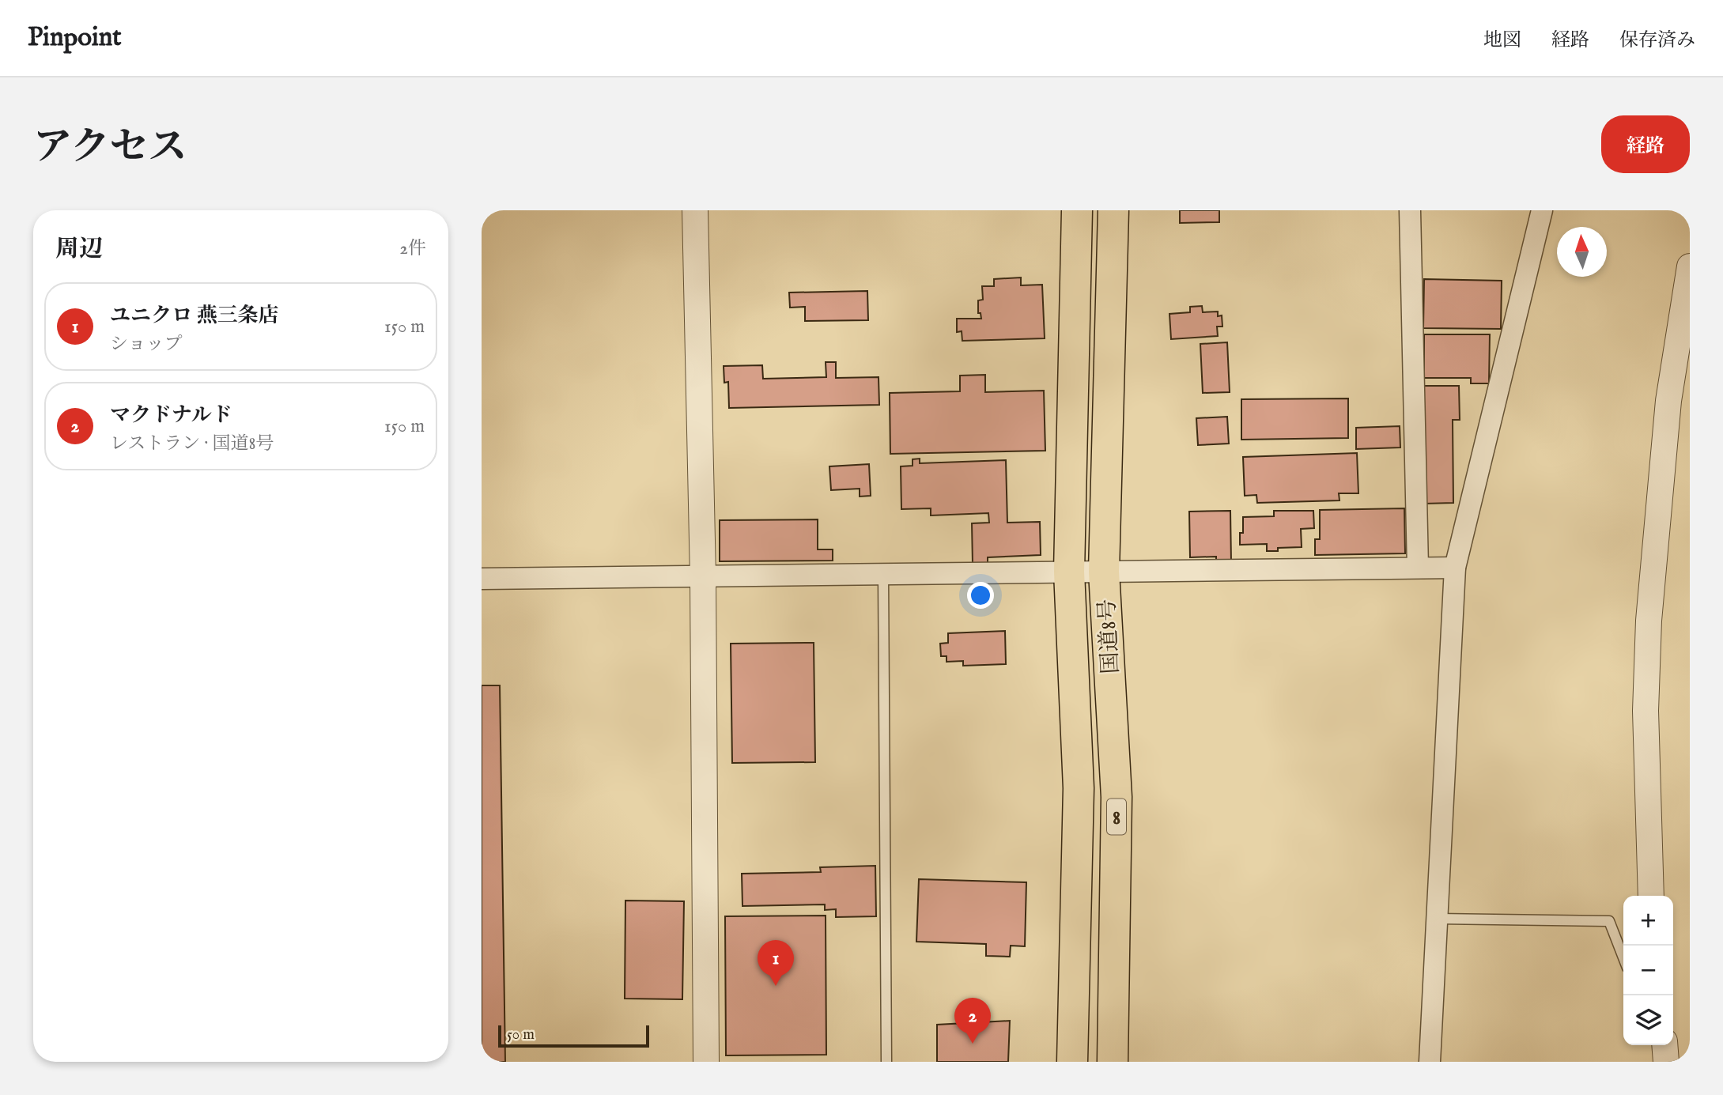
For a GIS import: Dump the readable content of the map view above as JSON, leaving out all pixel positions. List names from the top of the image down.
{
  "streets": {
    "highway": ["国道8号", "8"]
  },
  "scale_bar": "50 m",
  "north": "top",
  "page": {
    "header": "Pinpoint",
    "nav": ["地図", "経路", "保存済み"],
    "title": "アクセス",
    "buttons": "経路",
    "heading": ["周辺", "2件"],
    "list": [
      {
        "mark": "1",
        "name": "ユニクロ 燕三条店",
        "note": "ショップ",
        "value": "150 m"
      },
      {
        "mark": "2",
        "name": "マクドナルド",
        "note": "レストラン · 国道8号",
        "value": "150 m"
      }
    ],
    "map_buttons": ["+", "−"],
    "pins": ["1", "2"],
    "scale": "50 m"
  }
}
